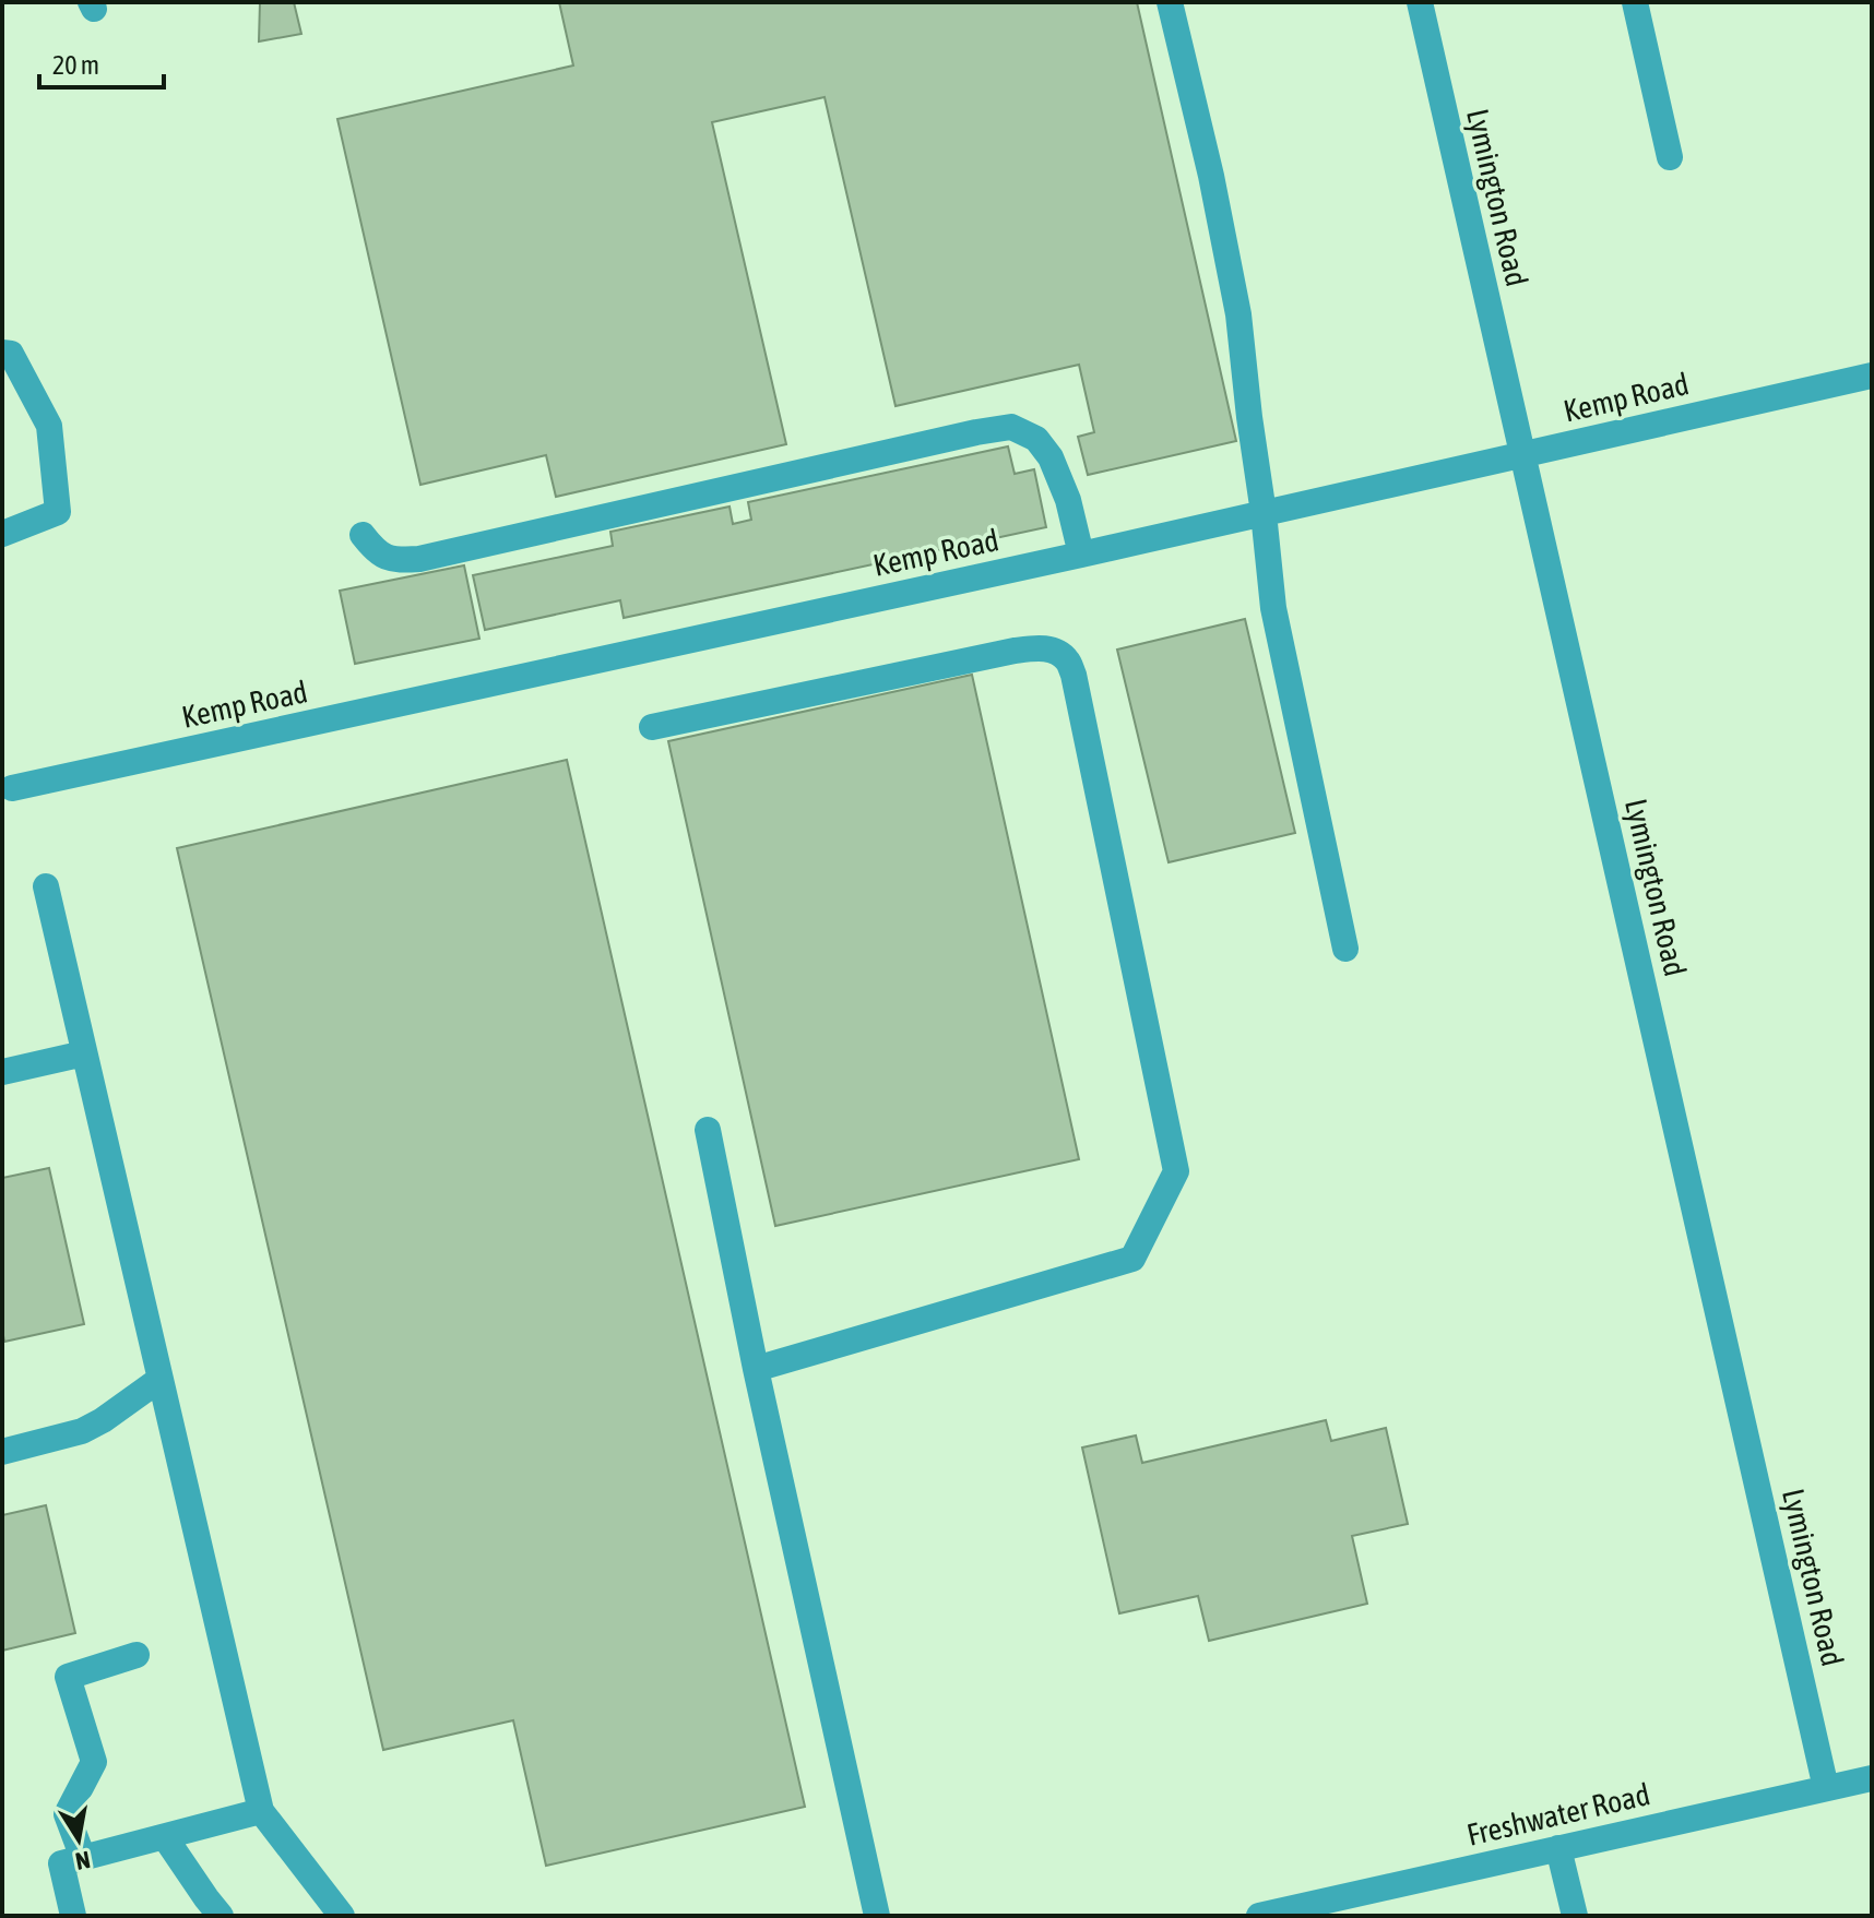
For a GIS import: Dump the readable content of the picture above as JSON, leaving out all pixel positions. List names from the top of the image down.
{
  "streets": {
    "street": ["Lymington Road", "Kemp Road", "Freshwater Road"]
  },
  "crossings": [
    ["Lymington Road", "Kemp Road"],
    ["Lymington Road", "Freshwater Road"]
  ],
  "scale_bar": "20 m",
  "north": "bottom"
}
